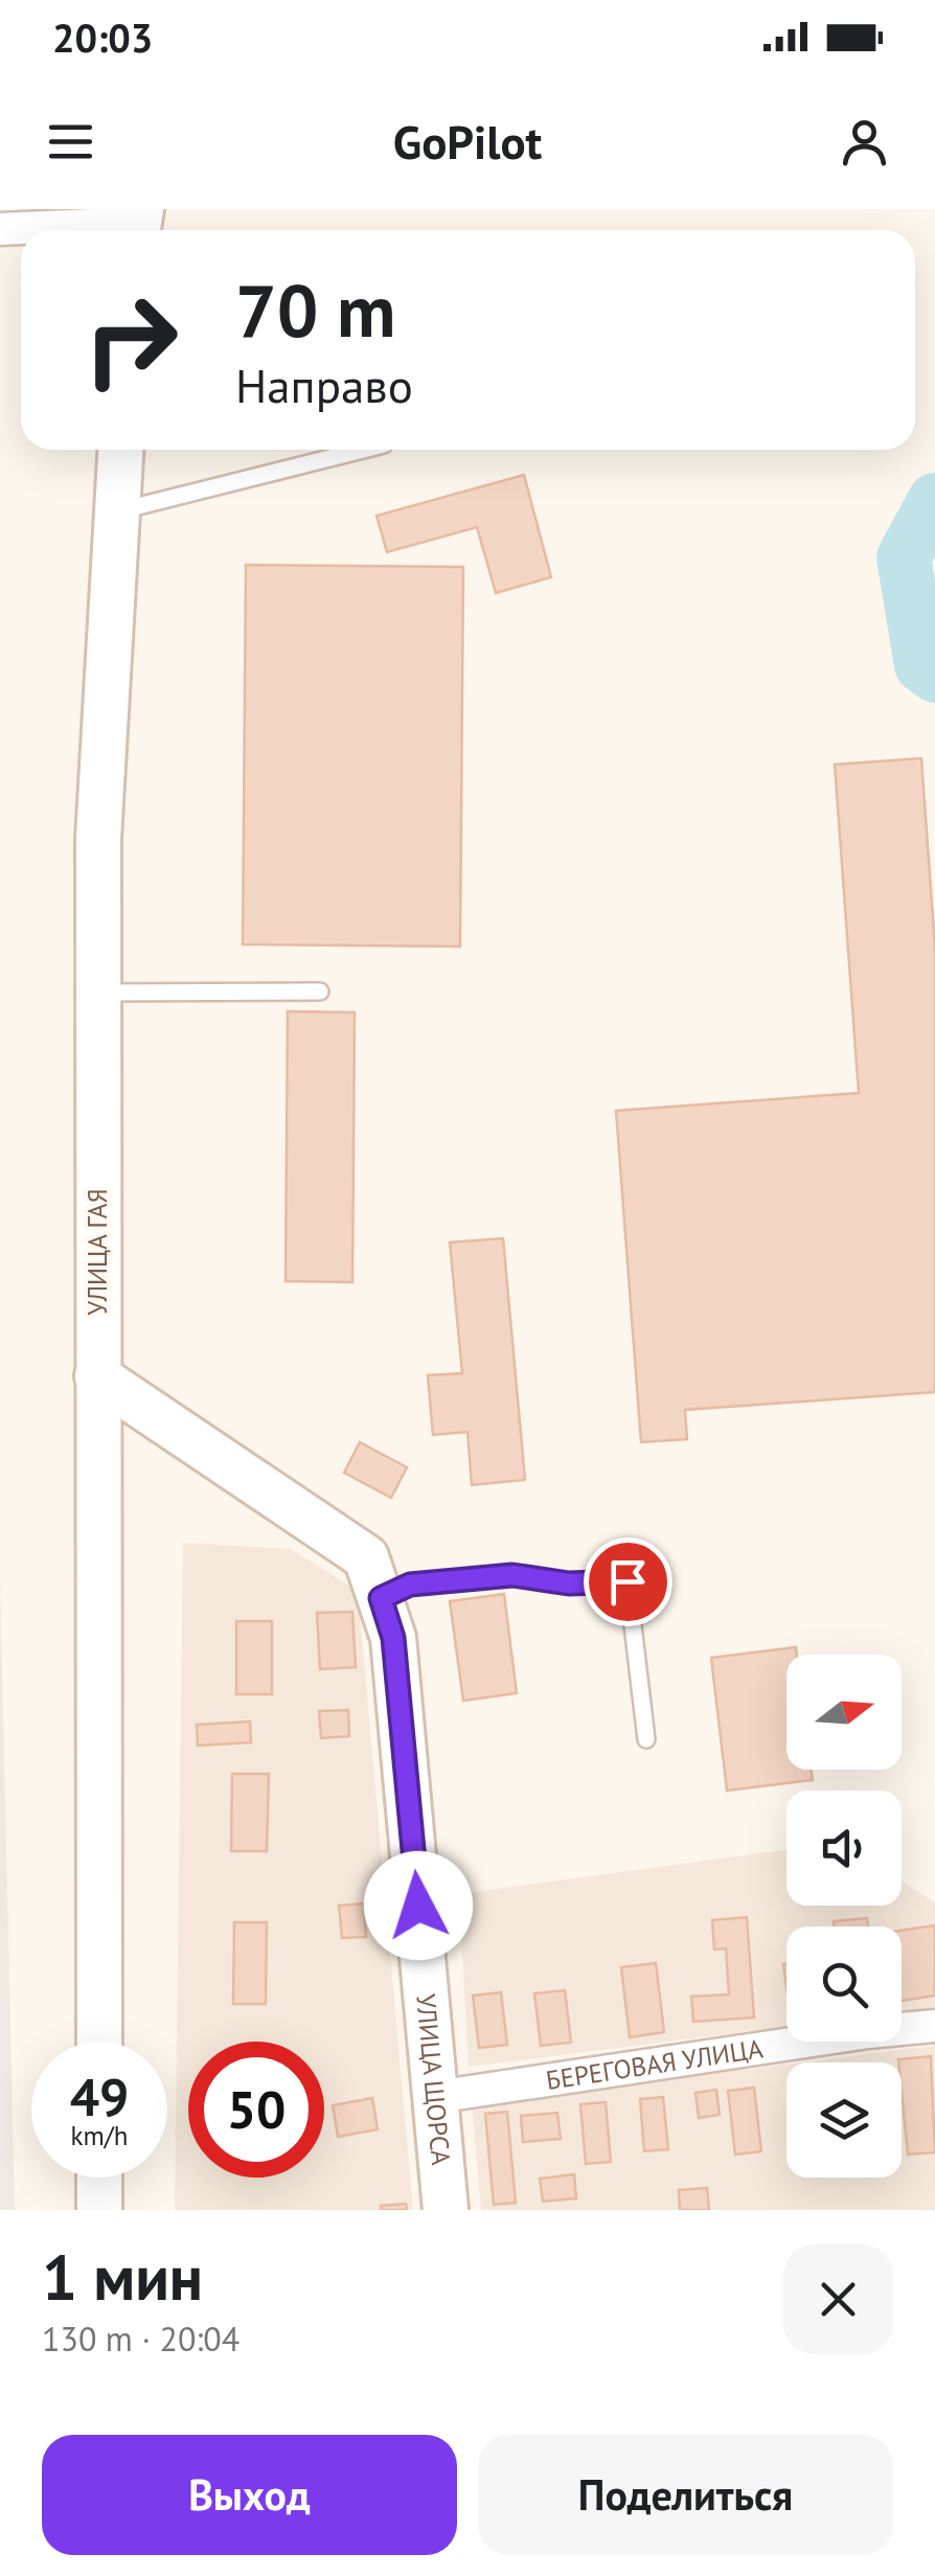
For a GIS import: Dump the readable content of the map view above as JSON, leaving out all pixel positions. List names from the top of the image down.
{
  "streets": {
    "main road": ["УЛИЦА ГАЯ", "УЛИЦА ЩОРСА"],
    "street": ["БЕРЕГОВАЯ УЛИЦА"]
  },
  "crossings": [
    ["БЕРЕГОВАЯ УЛИЦА", "УЛИЦА ЩОРСА"]
  ],
  "north": "right",
  "page": {
    "status": "20:03",
    "header": "GoPilot",
    "turn": ["70 m", "Направо"],
    "speed": "49 km/h",
    "limit": "50",
    "heading": ["1 мин", "130 m · 20:04"],
    "buttons": ["Выход", "Поделиться"]
  }
}
